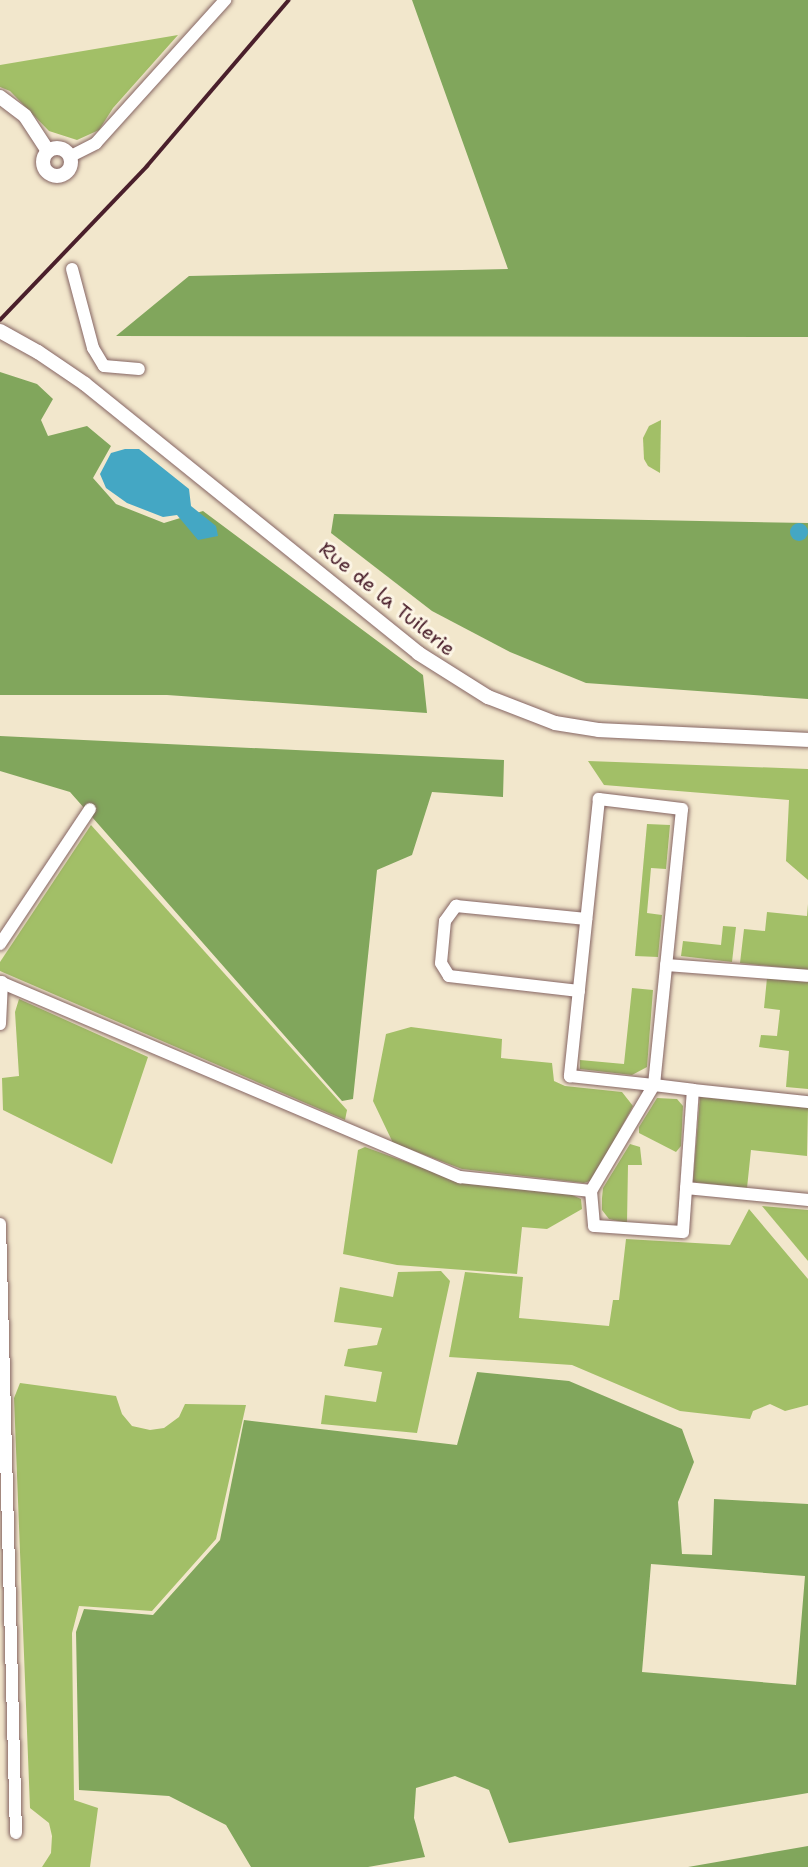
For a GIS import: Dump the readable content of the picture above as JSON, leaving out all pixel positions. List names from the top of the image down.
{
  "streets": {
    "street": ["Rue de la Tuilerie"]
  }
}
